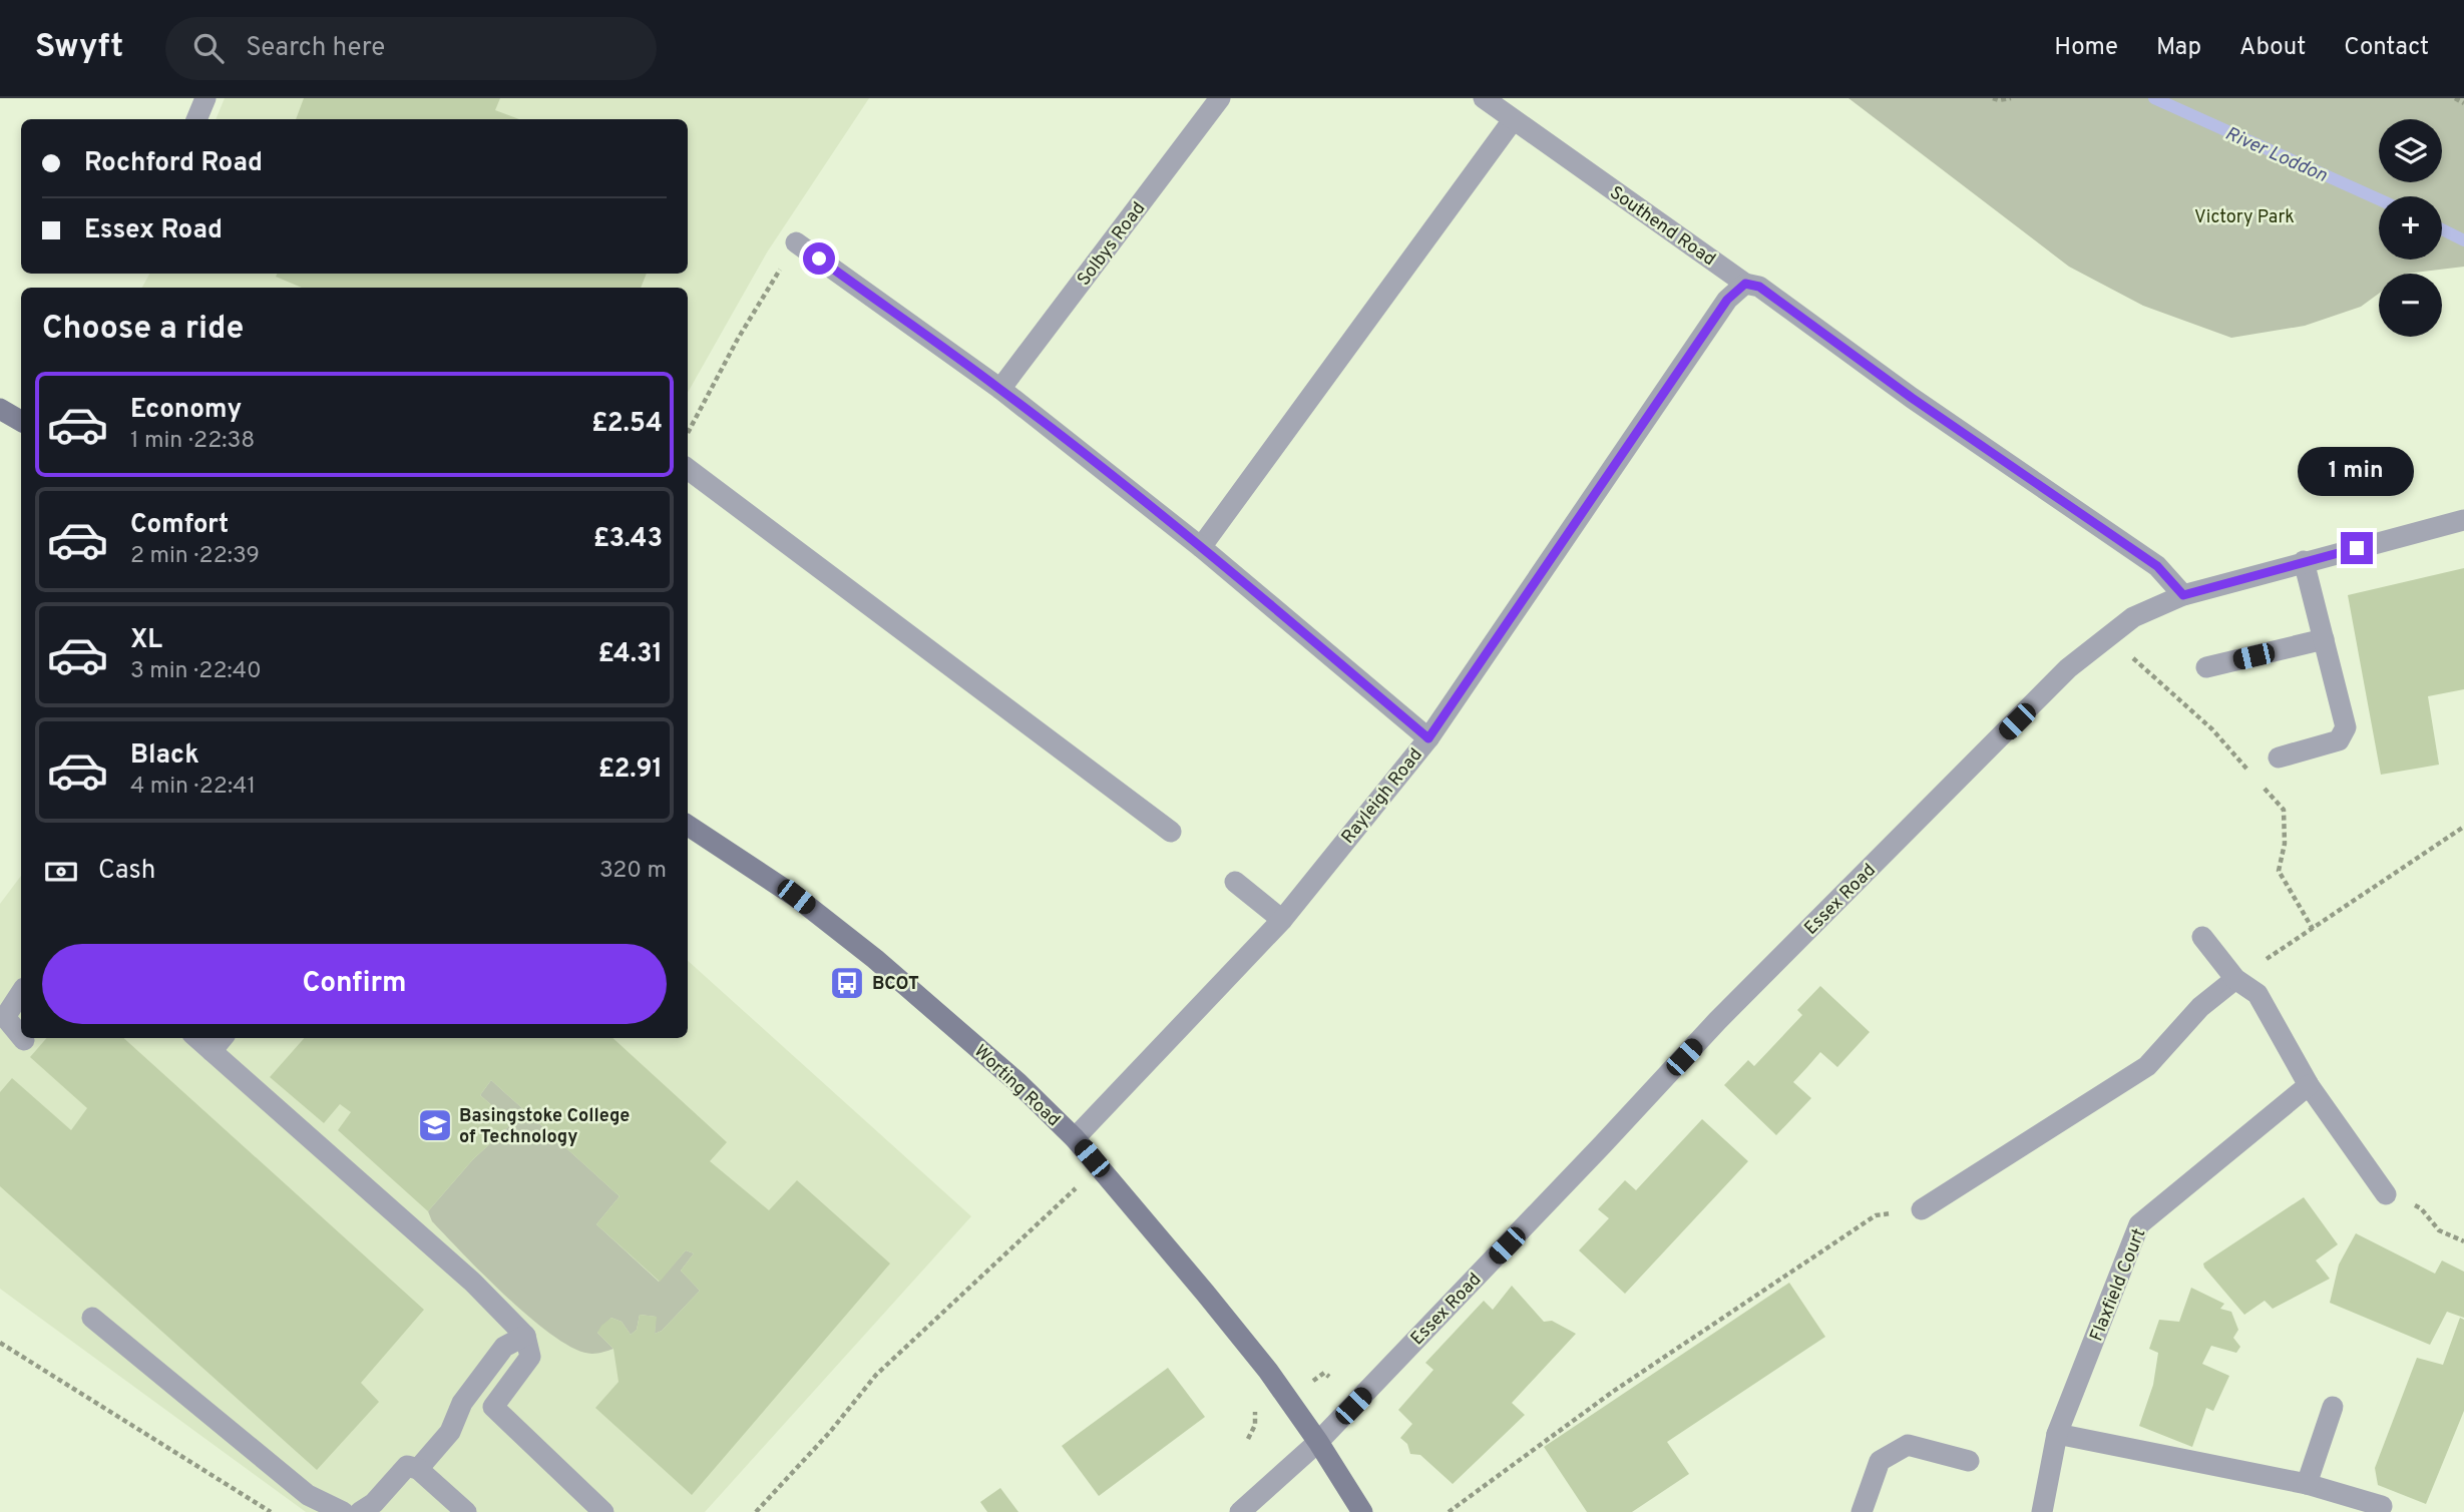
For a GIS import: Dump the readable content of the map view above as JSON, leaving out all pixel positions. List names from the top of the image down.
{
  "streets": {
    "street": [
      "Southend Road",
      "Solbys Road",
      "Rayleigh Road",
      "Essex Road",
      "Worting Road",
      "Flaxfield Court"
    ]
  },
  "crossings": [
    ["Southend Road", "Rayleigh Road"],
    ["Southend Road", "Essex Road"],
    ["Rayleigh Road", "Worting Road"],
    ["Essex Road", "Worting Road"]
  ],
  "water": ["River Loddon"],
  "parks": ["Victory Park"],
  "places": {
    "bus stop": ["BCOT"],
    "school or university": ["Basingstoke College of Technology"]
  },
  "page": {
    "header": "Swyft",
    "search": "Search here",
    "nav": [
      "Home",
      "Map",
      "About",
      "Contact"
    ],
    "map_buttons": ["+", "−"],
    "banner": ["Rochford Road", "Essex Road"],
    "heading": "Choose a ride",
    "list": [
      {
        "name": "Economy",
        "note": "1 min · 22:38",
        "value": "£2.54"
      },
      {
        "name": "Comfort",
        "note": "2 min · 22:39",
        "value": "£3.43"
      },
      {
        "name": "XL",
        "note": "3 min · 22:40",
        "value": "£4.31"
      },
      {
        "name": "Black",
        "note": "4 min · 22:41",
        "value": "£2.91"
      }
    ],
    "bubble": "1 min",
    "pay": ["Cash", "320 m"],
    "buttons": "Confirm"
  }
}
